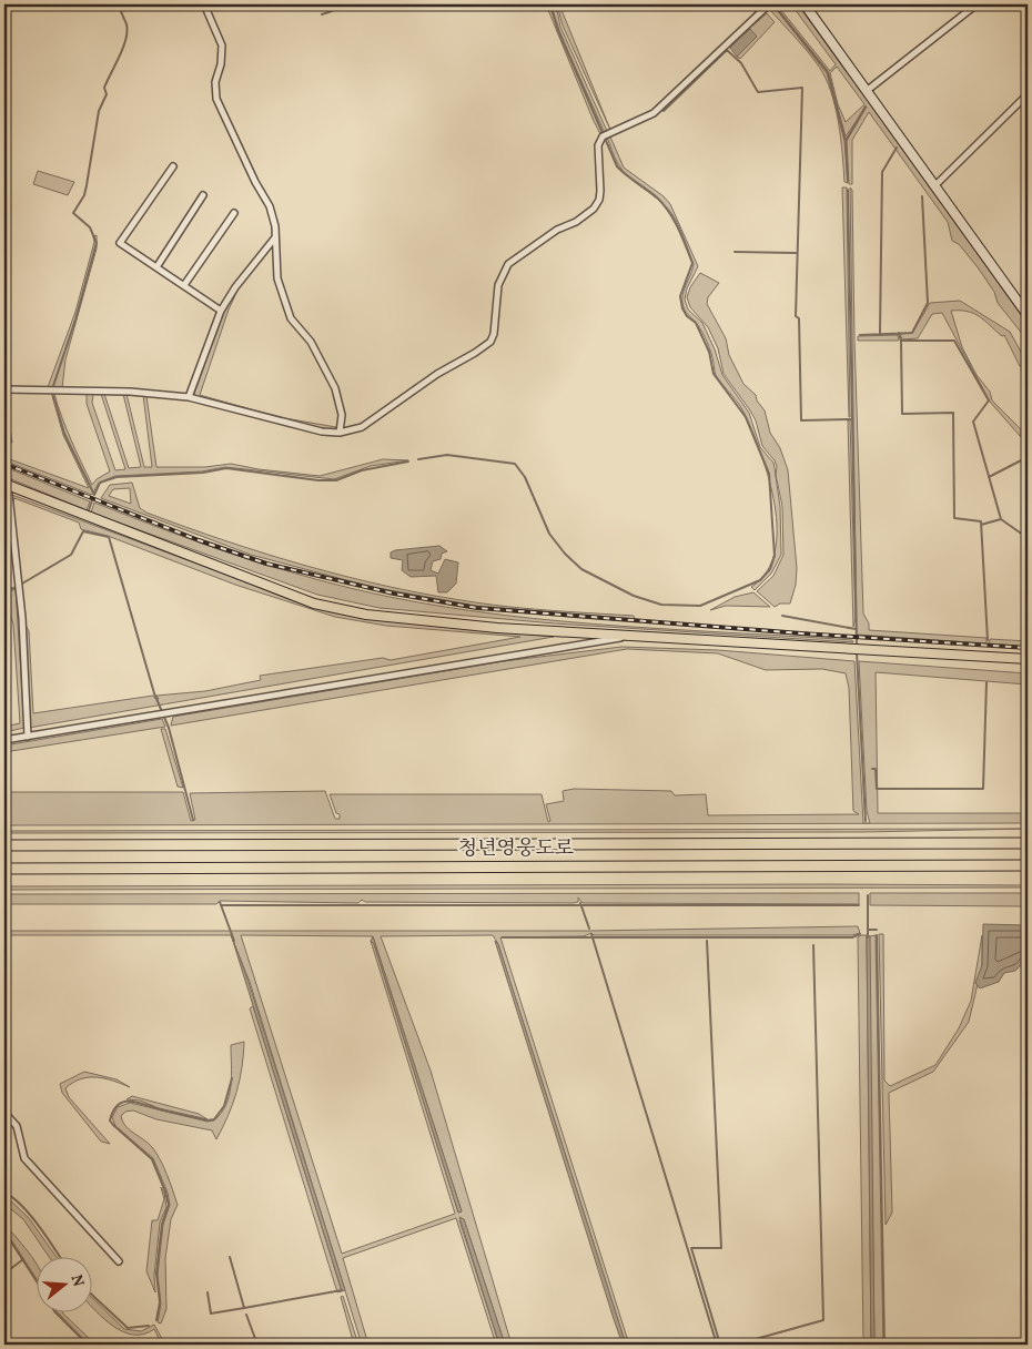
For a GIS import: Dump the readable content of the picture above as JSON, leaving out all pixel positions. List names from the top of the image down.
{
  "streets": {
    "highway": ["청년영웅도로"]
  },
  "north": "right"
}
